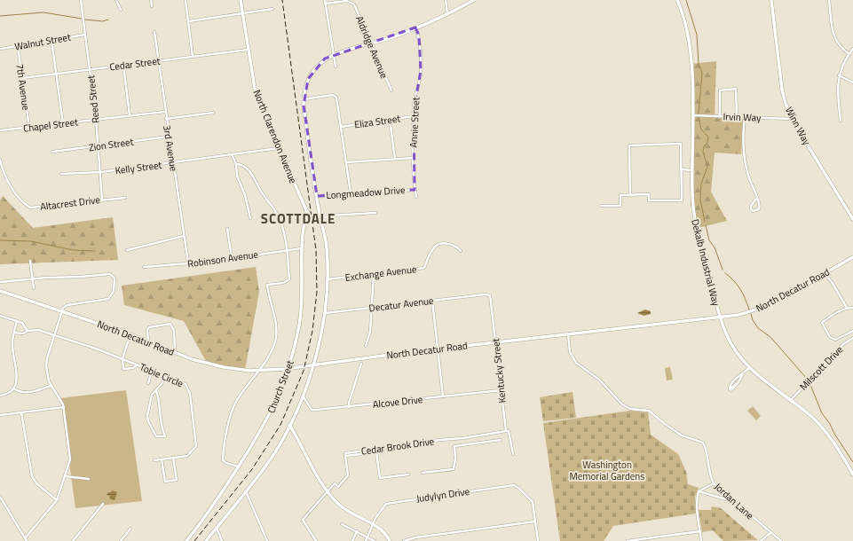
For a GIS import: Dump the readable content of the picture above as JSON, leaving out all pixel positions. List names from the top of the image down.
{
  "streets": {
    "main road": [
      "Winn Way",
      "North Clarendon Avenue",
      "Dekalb Industrial Way",
      "North Decatur Road",
      "Church Street"
    ],
    "street": [
      "Walnut Street",
      "Aldridge Avenue",
      "Cedar Street",
      "7th Avenue",
      "Reed Street",
      "Irvin Way",
      "Eliza Street",
      "Annie Street",
      "Chapel Street",
      "Zion Street",
      "3rd Avenue",
      "Kelly Street",
      "Longmeadow Drive",
      "Altacrest Drive",
      "Robinson Avenue",
      "Exchange Avenue",
      "Decatur Avenue",
      "Milscott Drive",
      "Kentucky Street",
      "Tobie Circle",
      "Alcove Drive",
      "Cedar Brook Drive",
      "Judylyn Drive",
      "Jordan Lane"
    ]
  },
  "crossings": [
    ["Walnut Street", "7th Avenue"],
    ["Walnut Street", "Reed Street"],
    ["Cedar Street", "7th Avenue"],
    ["Cedar Street", "Reed Street"],
    ["Cedar Street", "North Clarendon Avenue"],
    ["Cedar Street", "3rd Avenue"],
    ["7th Avenue", "Chapel Street"],
    ["Reed Street", "Chapel Street"],
    ["Reed Street", "Zion Street"],
    ["Reed Street", "Kelly Street"],
    ["Reed Street", "Altacrest Drive"],
    ["Irvin Way", "Winn Way"],
    ["Irvin Way", "Dekalb Industrial Way"],
    ["Eliza Street", "Annie Street"],
    ["Annie Street", "Longmeadow Drive"],
    ["Chapel Street", "3rd Avenue"],
    ["North Clarendon Avenue", "Kelly Street"],
    ["North Clarendon Avenue", "Church Street"],
    ["Zion Street", "3rd Avenue"],
    ["3rd Avenue", "Kelly Street"],
    ["3rd Avenue", "Robinson Avenue"],
    ["Robinson Avenue", "Church Street"],
    ["Dekalb Industrial Way", "North Decatur Road"],
    ["Dekalb Industrial Way", "Milscott Drive"],
    ["North Decatur Road", "Kentucky Street"],
    ["North Decatur Road", "Church Street"],
    ["North Decatur Road", "Jordan Lane"],
    ["Decatur Avenue", "Kentucky Street"],
    ["Kentucky Street", "Alcove Drive"],
    ["Kentucky Street", "Cedar Brook Drive"]
  ],
  "districts": ["SCOTTDALE"],
  "parks": ["Washington Memorial Gardens"]
}
